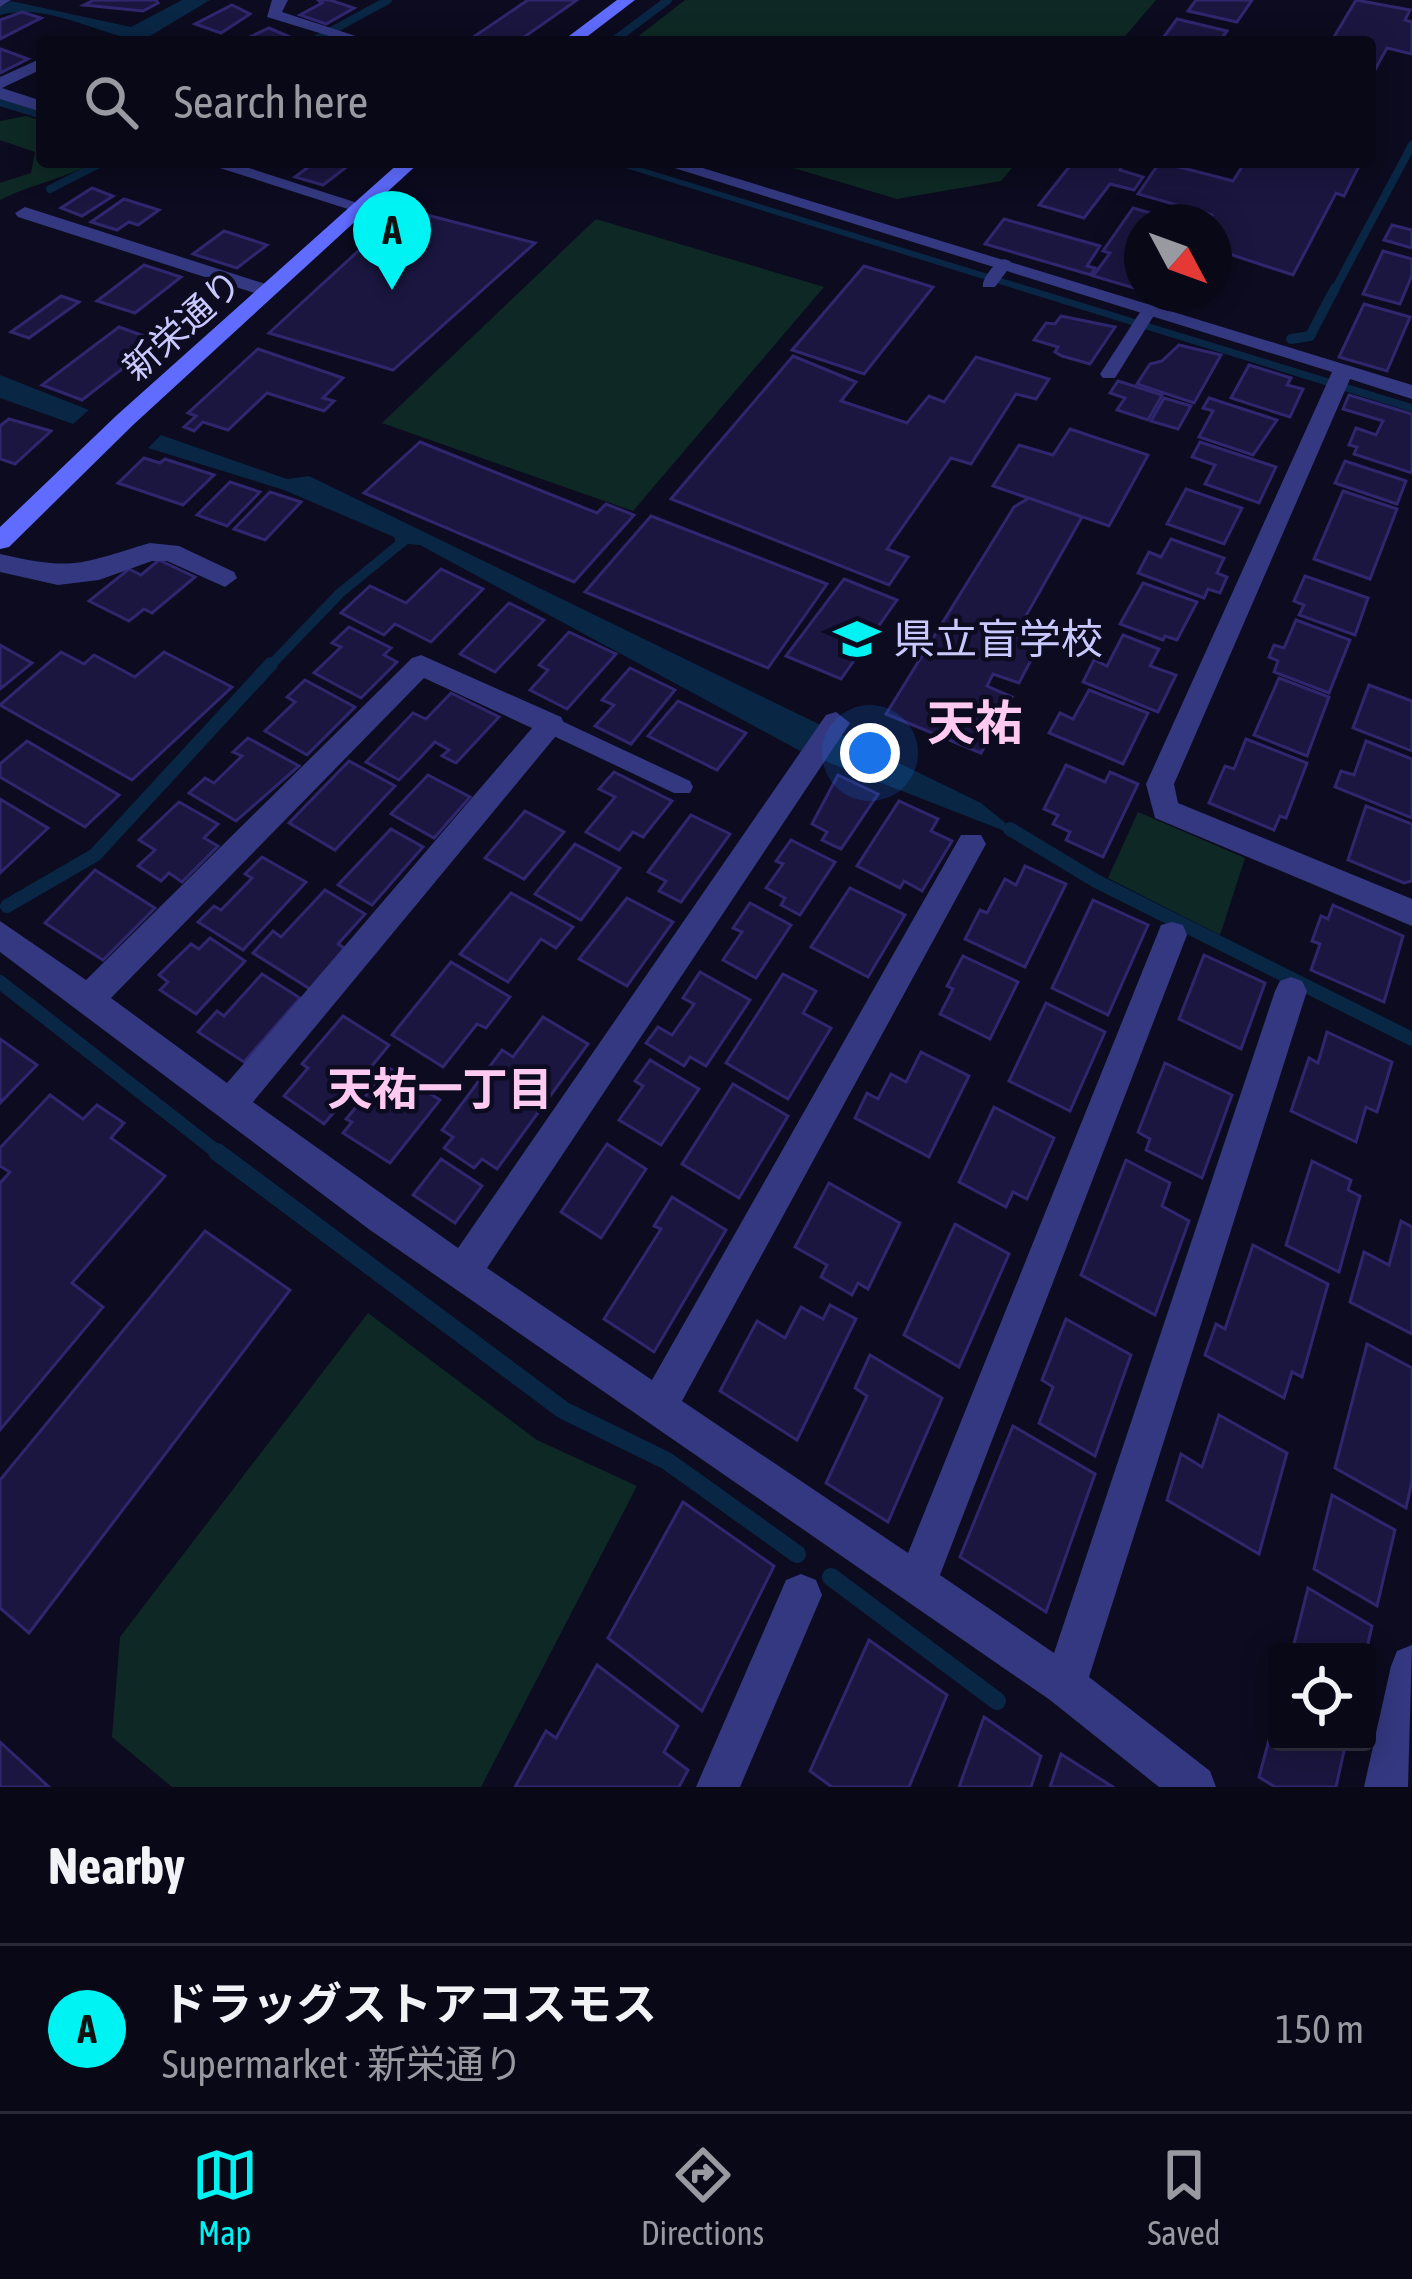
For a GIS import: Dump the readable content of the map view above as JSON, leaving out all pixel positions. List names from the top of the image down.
{
  "streets": {
    "street": ["新栄通り"]
  },
  "districts": ["天祐", "天祐一丁目"],
  "places": {
    "school or university": ["県立盲学校"]
  },
  "north": "bottom right",
  "page": {
    "search": "Search here",
    "pins": "A",
    "heading": "Nearby",
    "list": [
      {
        "mark": "A",
        "name": "ドラッグストアコスモス",
        "note": "Supermarket · 新栄通り",
        "value": "150 m"
      }
    ],
    "nav": ["Map", "Directions", "Saved"]
  }
}
